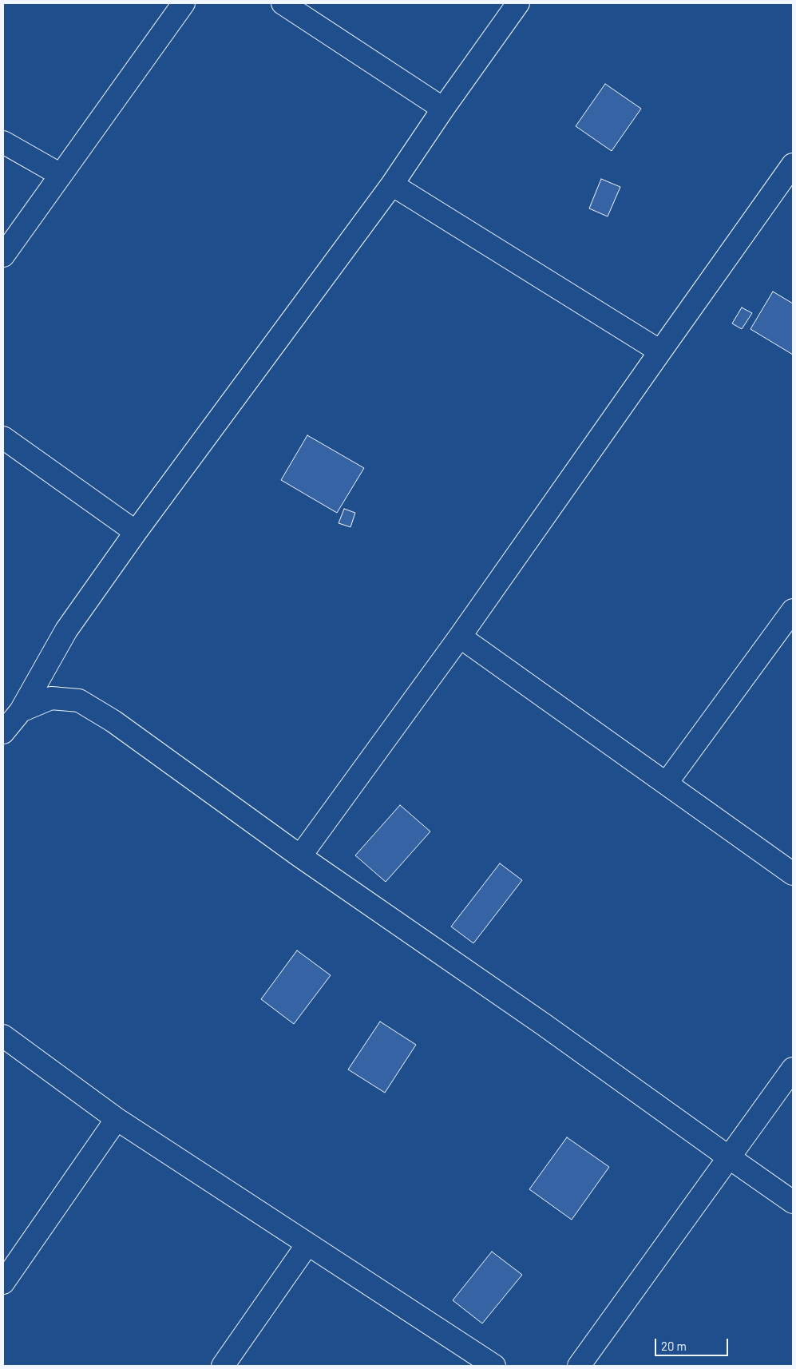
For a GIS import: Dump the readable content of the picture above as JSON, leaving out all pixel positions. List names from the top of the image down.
{
  "scale_bar": "20 m"
}
